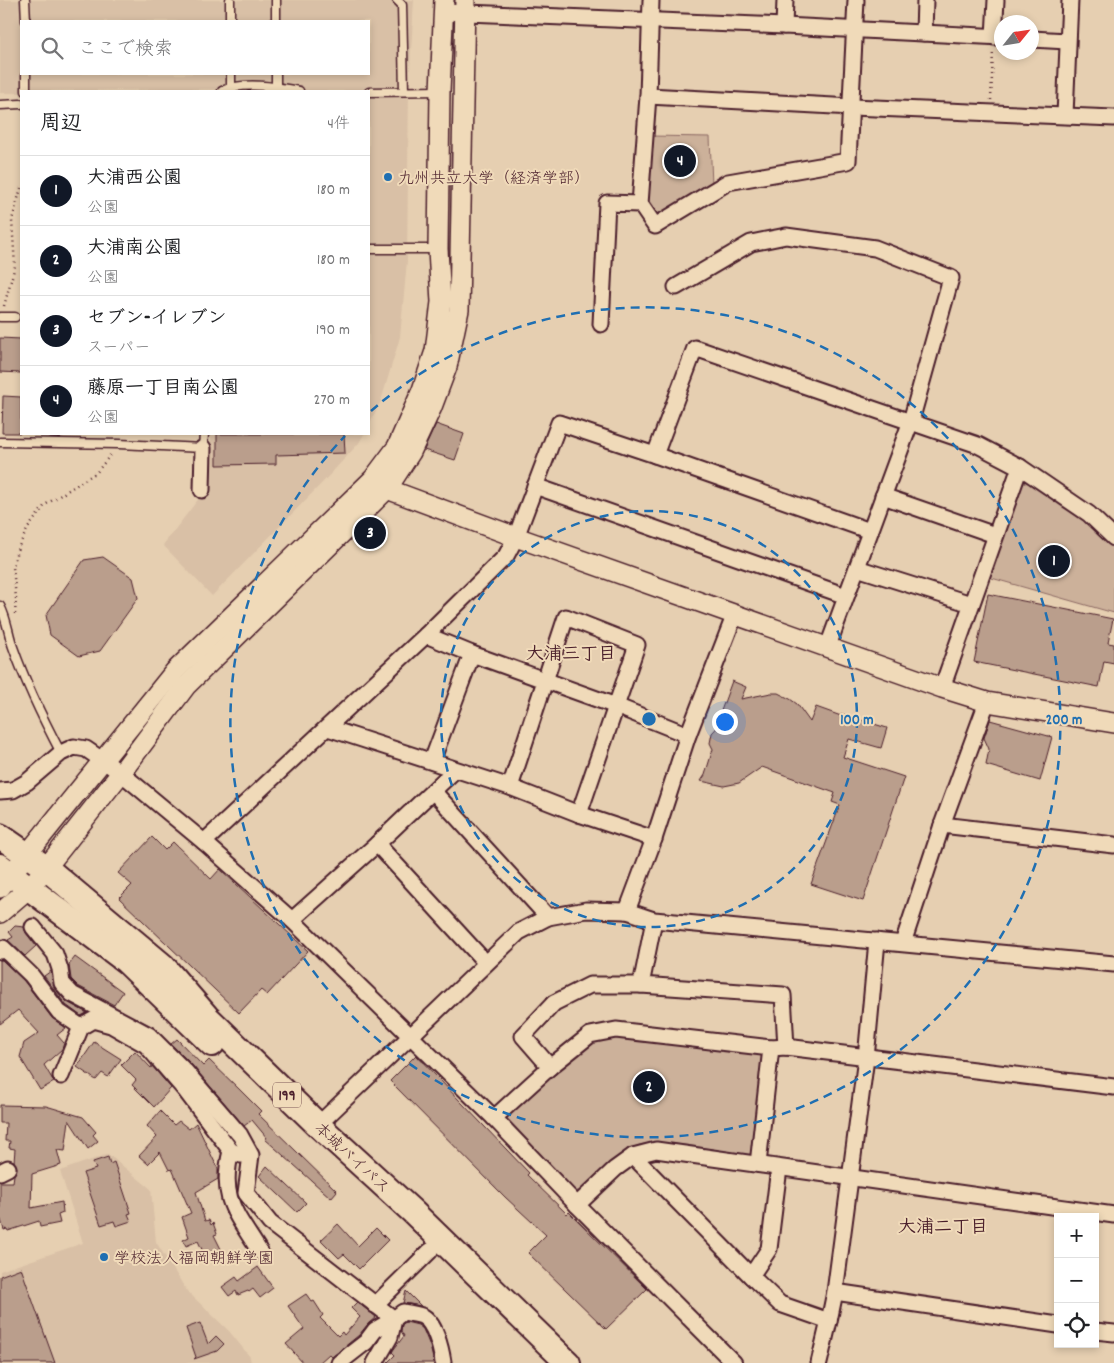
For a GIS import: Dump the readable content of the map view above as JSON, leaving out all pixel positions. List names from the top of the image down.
{
  "streets": {
    "highway": ["199", "本城バイパス"]
  },
  "districts": ["大浦三丁目", "大浦二丁目"],
  "places": ["九州共立大学（経済学部）", "学校法人福岡朝鮮学園"],
  "north": "top right",
  "page": {
    "search": "ここで検索",
    "heading": ["周辺", "4件"],
    "pins": [
      "4",
      "3",
      "1",
      "2"
    ],
    "list": [
      {
        "mark": "1",
        "name": "大浦西公園",
        "note": "公園",
        "value": "180 m"
      },
      {
        "mark": "2",
        "name": "大浦南公園",
        "note": "公園",
        "value": "180 m"
      },
      {
        "mark": "3",
        "name": "セブン-イレブン",
        "note": "スーパー",
        "value": "190 m"
      },
      {
        "mark": "4",
        "name": "藤原一丁目南公園",
        "note": "公園",
        "value": "270 m"
      }
    ],
    "map_buttons": ["+", "−"]
  },
  "rings": ["100 m", "200 m"]
}
